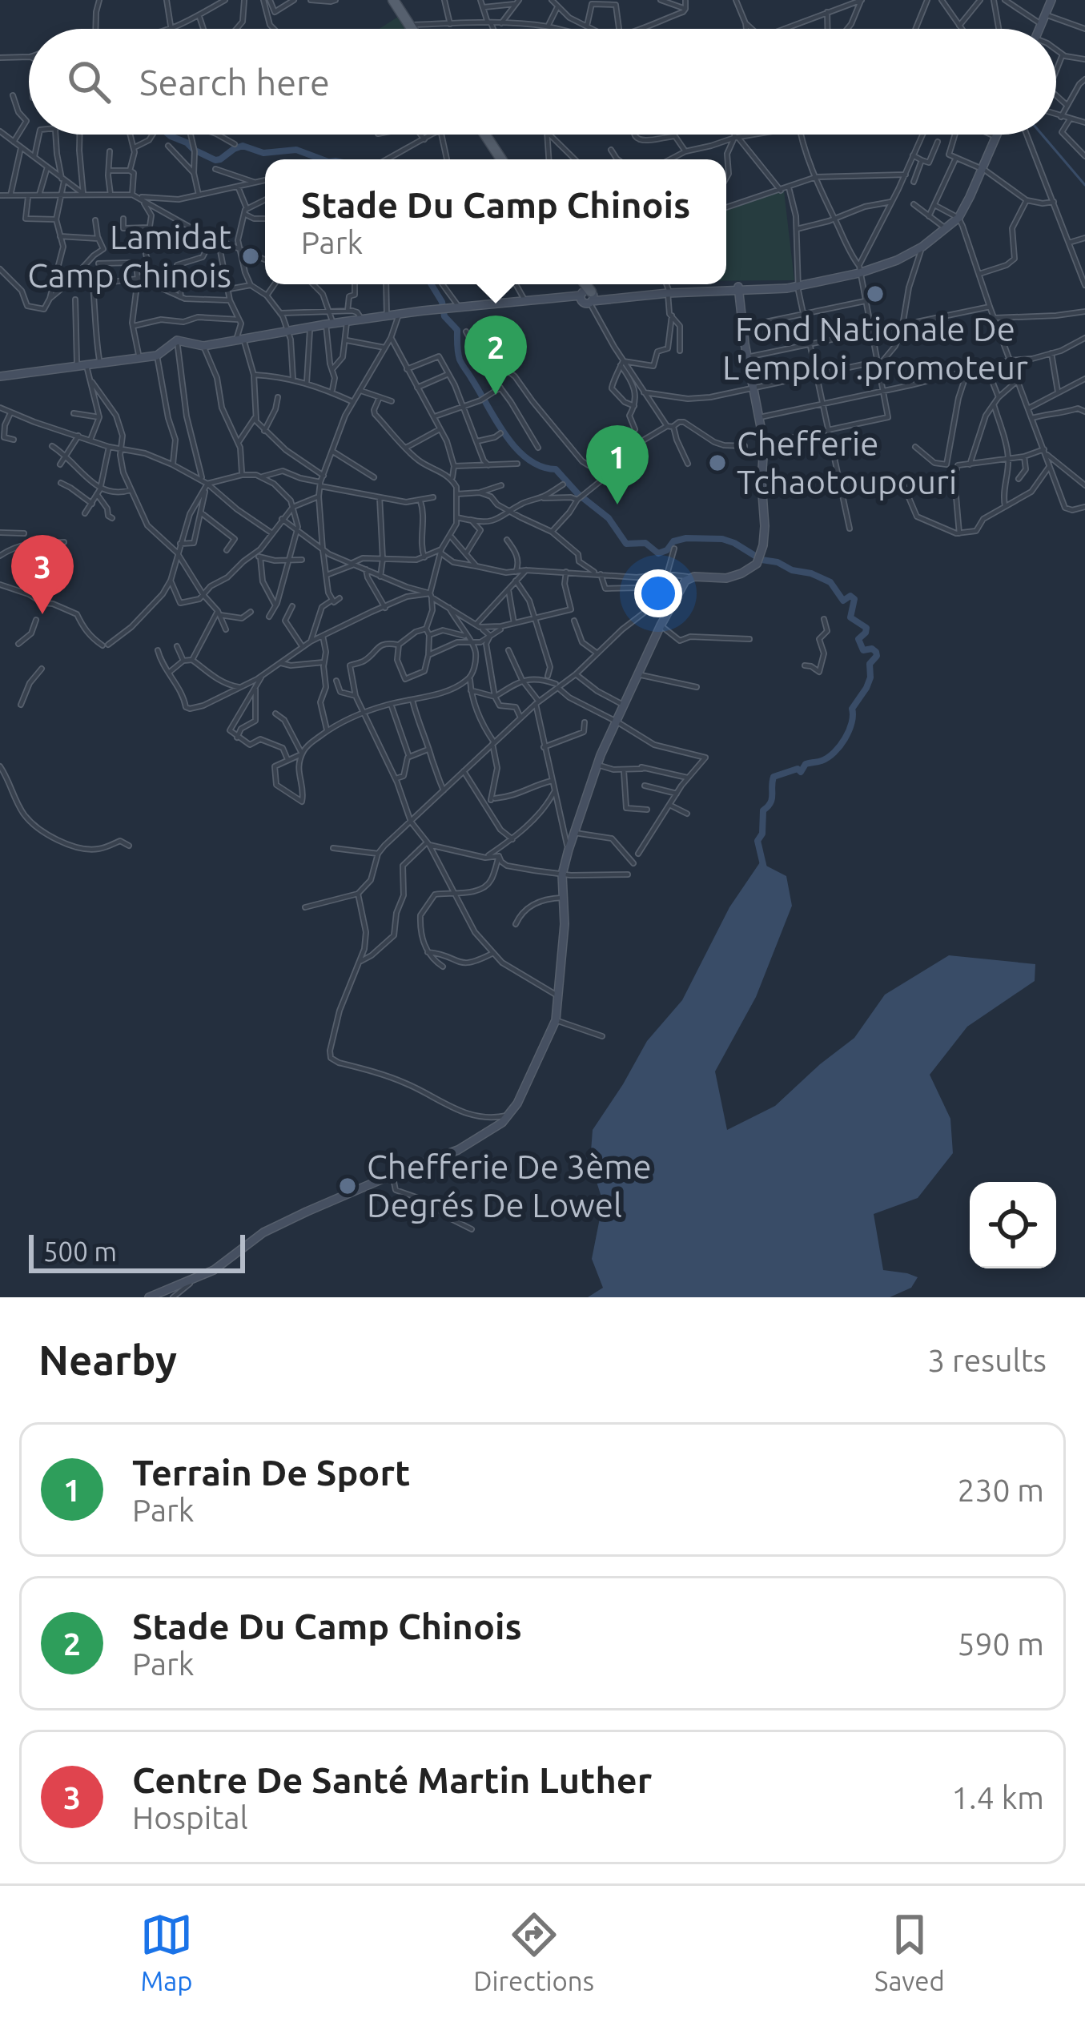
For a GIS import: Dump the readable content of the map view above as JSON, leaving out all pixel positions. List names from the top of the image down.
{
  "places": [
    "Lamidat Camp Chinois",
    "Fond Nationale De L'emploi .promoteur",
    "Chefferie Tchaotoupouri",
    "Chefferie De 3ème Degrés De Lowel"
  ],
  "scale_bar": "500 m",
  "page": {
    "search": "Search here",
    "popup": ["Stade Du Camp Chinois", "Park"],
    "pins": ["2", "1", "3"],
    "scale": "500 m",
    "heading": ["Nearby", "3 results"],
    "list": [
      {
        "mark": "1",
        "name": "Terrain De Sport",
        "note": "Park",
        "value": "230 m"
      },
      {
        "mark": "2",
        "name": "Stade Du Camp Chinois",
        "note": "Park",
        "value": "590 m"
      },
      {
        "mark": "3",
        "name": "Centre De Santé Martin Luther",
        "note": "Hospital",
        "value": "1.4 km"
      }
    ],
    "nav": ["Map", "Directions", "Saved"]
  }
}
